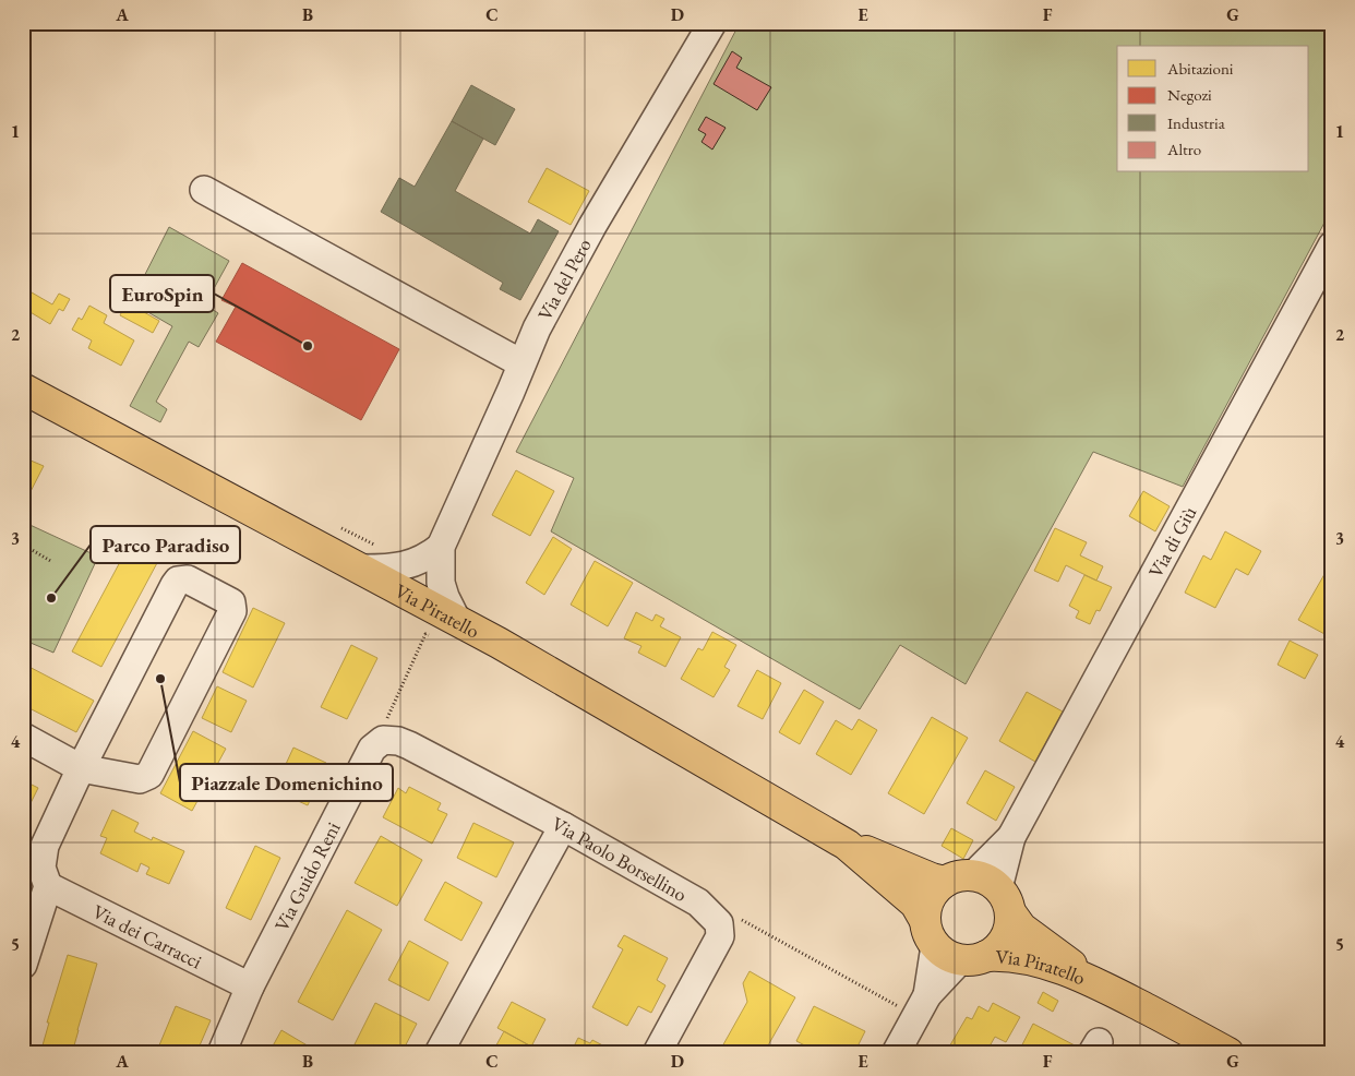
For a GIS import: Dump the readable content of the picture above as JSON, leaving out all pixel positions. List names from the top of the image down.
{
  "streets": {
    "main road": ["Via Piratello"],
    "street": [
      "Via del Pero",
      "Via di Giù",
      "Via Paolo Borsellino",
      "Via Guido Reni",
      "Via dei Carracci"
    ]
  },
  "crossings": [
    ["Via del Pero", "Via Piratello"],
    ["Via di Giù", "Via Piratello"],
    ["Via Paolo Borsellino", "Via Guido Reni"],
    ["Via Guido Reni", "Via dei Carracci"]
  ],
  "places": ["EuroSpin", "Parco Paradiso", "Piazzale Domenichino"],
  "legend": [
    "Abitazioni",
    "Negozi",
    "Industria",
    "Altro"
  ],
  "grid": {
    "columns": [
      "A",
      "B",
      "C",
      "D",
      "E",
      "F",
      "G"
    ],
    "rows": [
      "1",
      "2",
      "3",
      "4",
      "5"
    ]
  }
}
